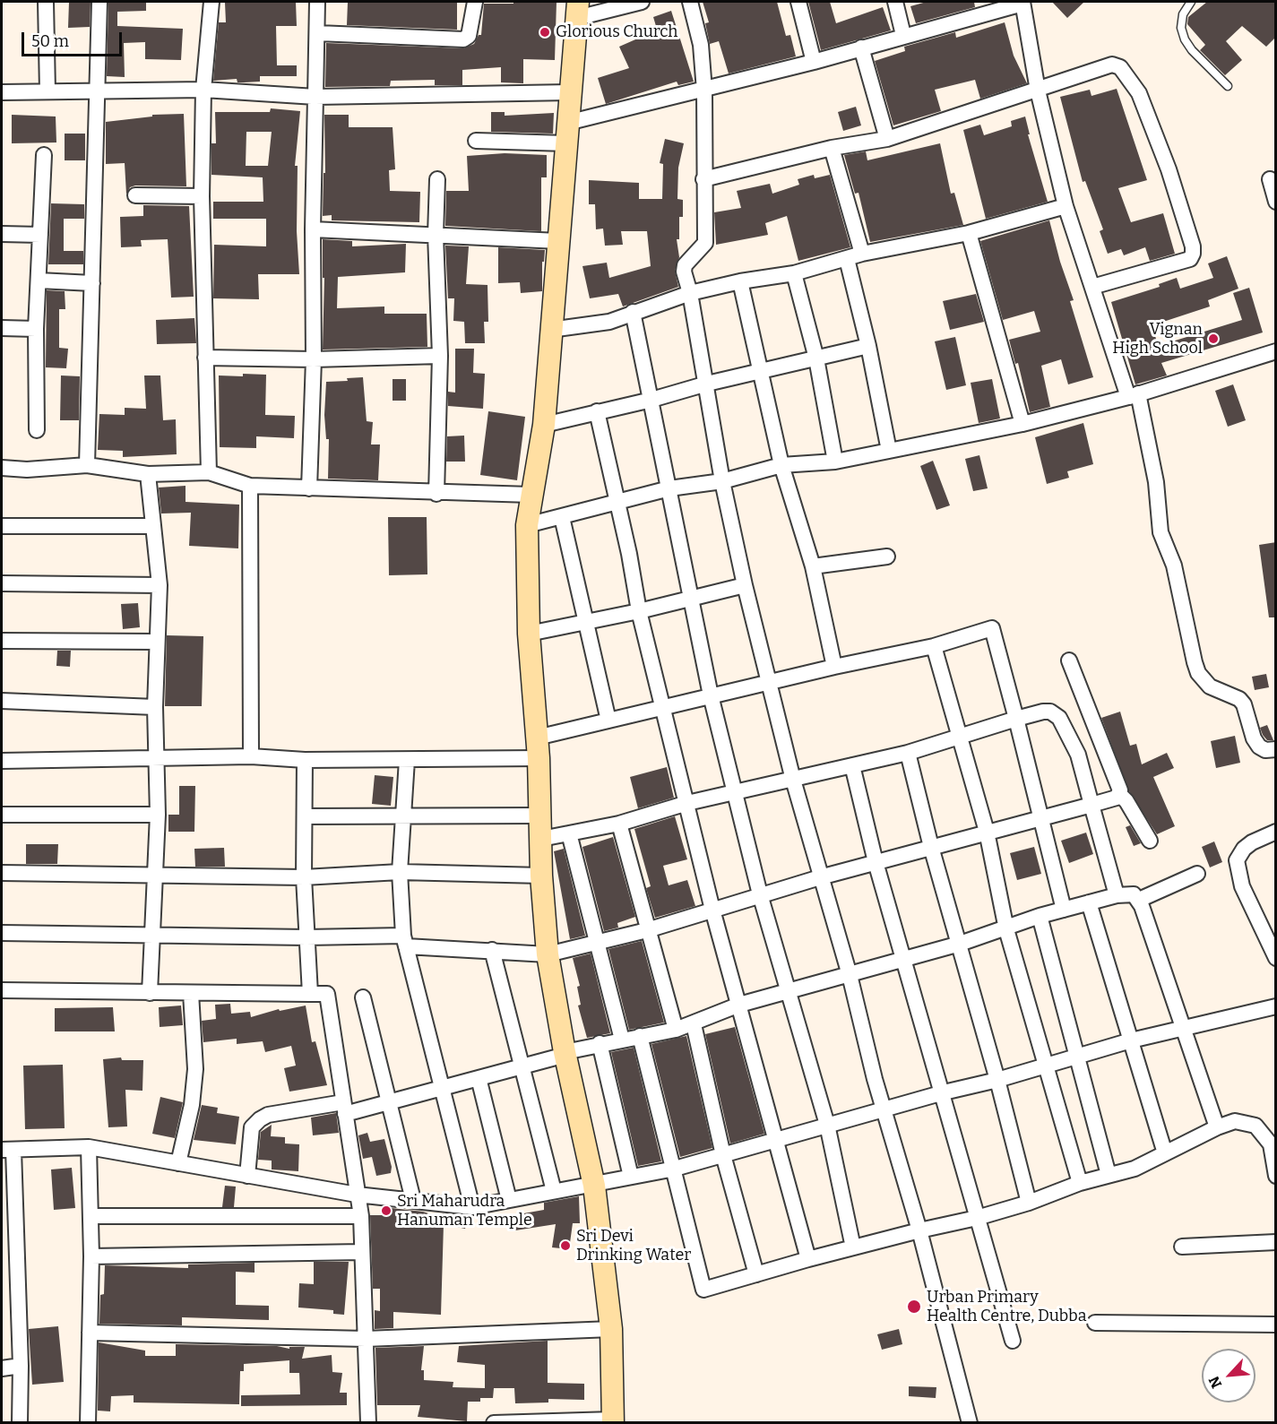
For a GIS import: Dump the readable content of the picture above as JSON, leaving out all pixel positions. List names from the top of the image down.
{
  "places": [
    "Glorious Church",
    "Vignan High School",
    "Sri Maharudra Hanuman Temple",
    "Sri Devi Drinking Water",
    "Urban Primary Health Centre, Dubba"
  ],
  "scale_bar": "50 m",
  "north": "bottom left"
}
